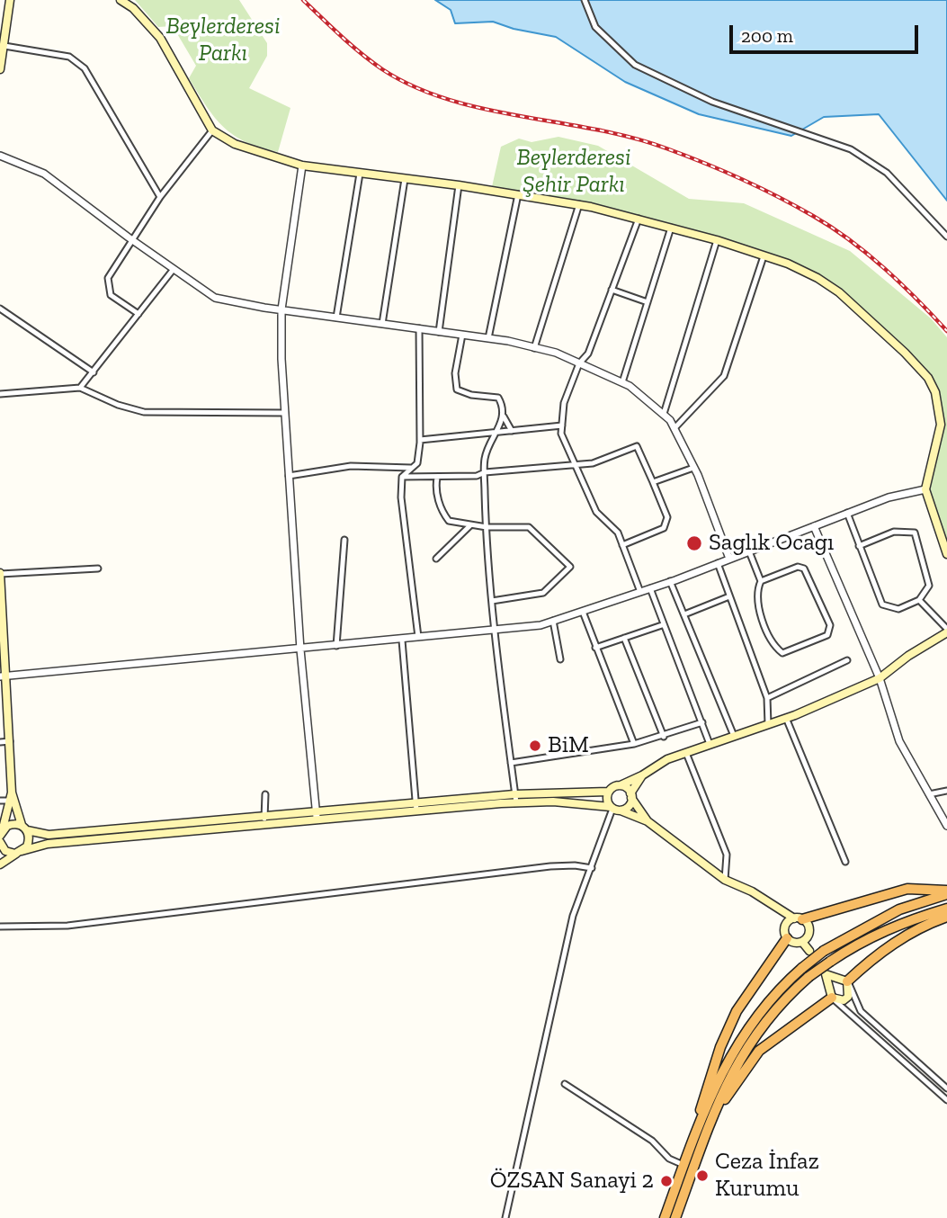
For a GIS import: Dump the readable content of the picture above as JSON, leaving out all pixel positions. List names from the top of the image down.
{
  "parks": ["Beylerderesi Parkı", "Beylerderesi Şehir Parkı"],
  "places": [
    "Saglık Ocagı",
    "BiM",
    "Ceza İnfaz Kurumu",
    "ÖZSAN Sanayi 2"
  ],
  "scale_bar": "200 m"
}
